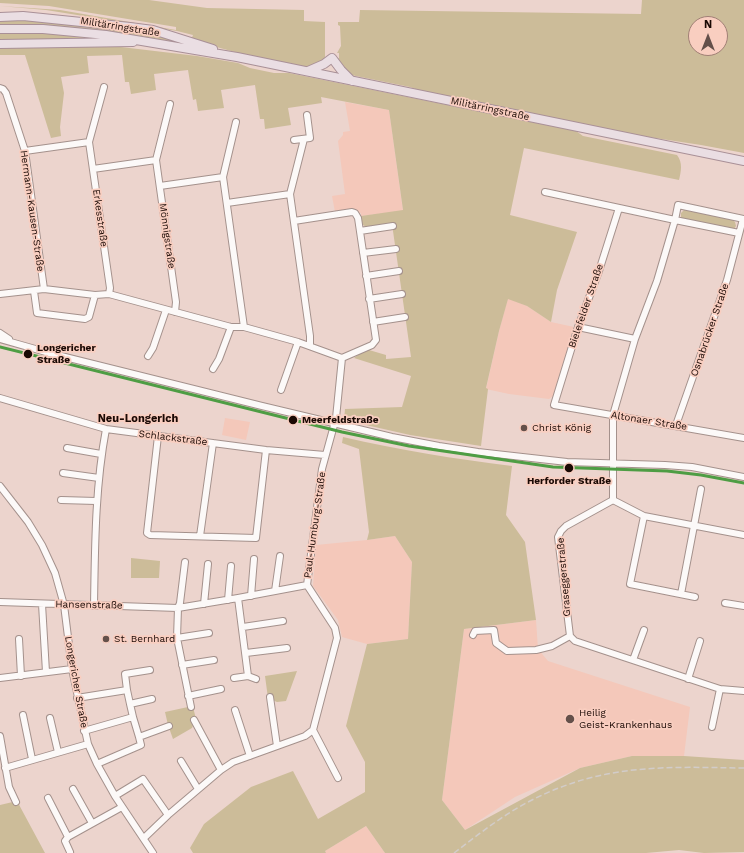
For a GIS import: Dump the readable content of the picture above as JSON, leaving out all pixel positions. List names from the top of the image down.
{
  "streets": {
    "main road": ["Militärringstraße"],
    "street": [
      "Hermann-Kausen-Straße",
      "Erkesstraße",
      "Mönnigstraße",
      "Bielefelder Straße",
      "Osnabrücker Straße",
      "Altonaer Straße",
      "Schlackstraße",
      "Paul-Humburg-Straße",
      "Graseggerstraße",
      "Hansenstraße",
      "Longericher Straße"
    ]
  },
  "crossings": [
    ["Bielefelder Straße", "Altonaer Straße"],
    ["Osnabrücker Straße", "Altonaer Straße"],
    ["Schlackstraße", "Paul-Humburg-Straße"],
    ["Paul-Humburg-Straße", "Hansenstraße"],
    ["Hansenstraße", "Longericher Straße"]
  ],
  "districts": ["Neu-Longerich"],
  "places": [
    "Longericher Straße",
    "Meerfeldstraße",
    "Christ König",
    "Herforder Straße",
    "St. Bernhard",
    "Heilig Geist-Krankenhaus"
  ],
  "north": "top"
}
